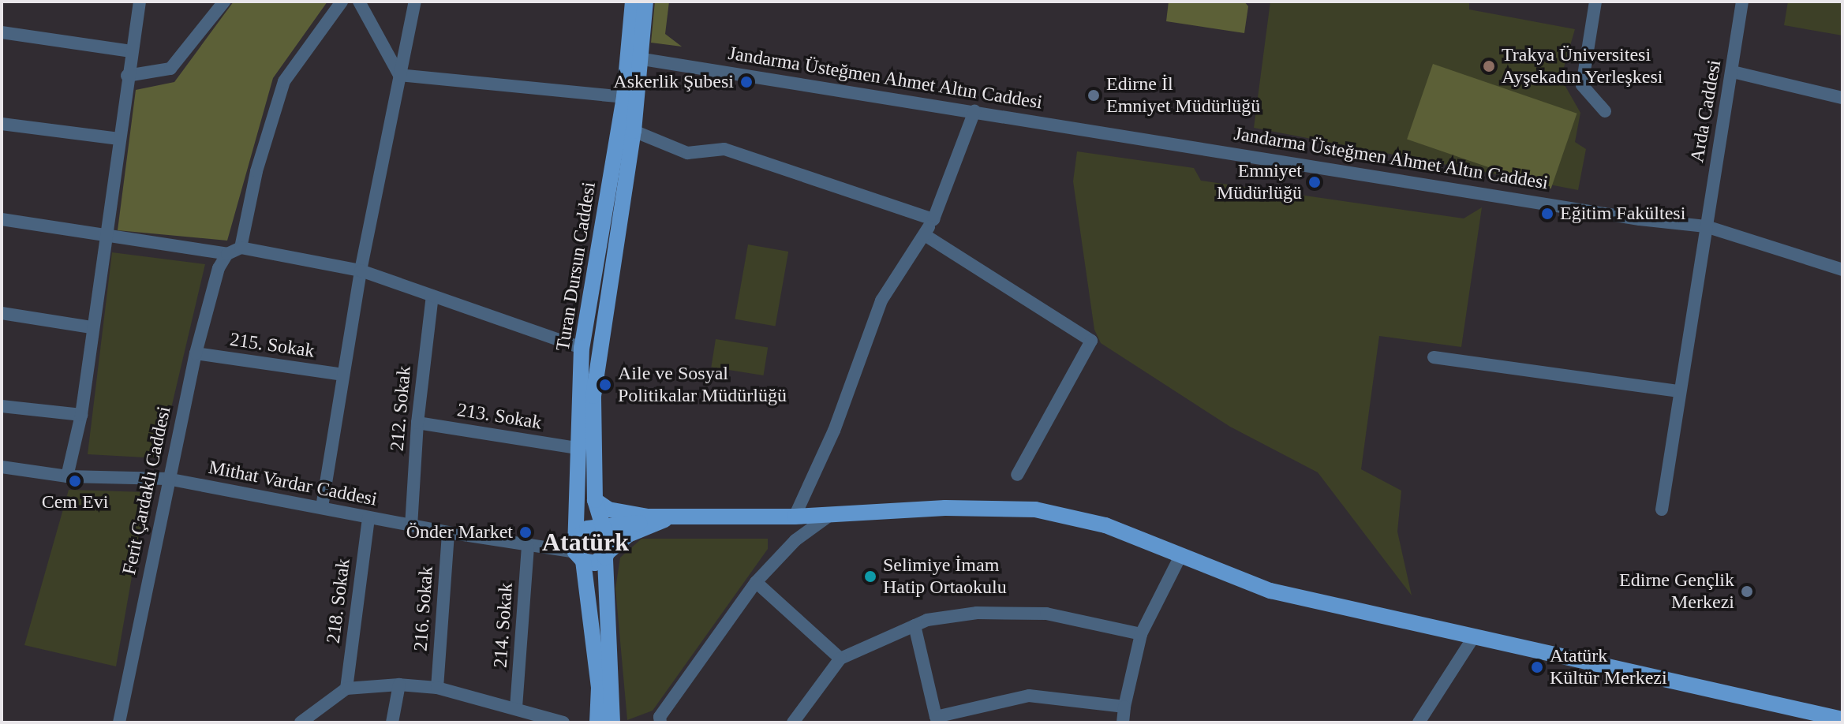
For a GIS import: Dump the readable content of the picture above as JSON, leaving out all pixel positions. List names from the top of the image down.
{
  "streets": {
    "main road": ["Turan Dursun Caddesi"],
    "street": [
      "Jandarma Üsteğmen Ahmet Altın Caddesi",
      "Arda Caddesi",
      "215. Sokak",
      "212. Sokak",
      "213. Sokak",
      "Mithat Vardar Caddesi",
      "Ferit Çardaklı Caddesi",
      "218. Sokak",
      "216. Sokak",
      "214. Sokak"
    ]
  },
  "crossings": [
    ["Jandarma Üsteğmen Ahmet Altın Caddesi", "Arda Caddesi"],
    ["Jandarma Üsteğmen Ahmet Altın Caddesi", "Turan Dursun Caddesi"],
    ["Turan Dursun Caddesi", "213. Sokak"],
    ["Turan Dursun Caddesi", "Mithat Vardar Caddesi"],
    ["215. Sokak", "Ferit Çardaklı Caddesi"],
    ["212. Sokak", "213. Sokak"],
    ["212. Sokak", "Mithat Vardar Caddesi"],
    ["Mithat Vardar Caddesi", "Ferit Çardaklı Caddesi"],
    ["Mithat Vardar Caddesi", "218. Sokak"],
    ["Mithat Vardar Caddesi", "216. Sokak"],
    ["Mithat Vardar Caddesi", "214. Sokak"]
  ],
  "districts": ["Atatürk"],
  "places": [
    "Trakya Üniversitesi Ayşekadın Yerleşkesi",
    "Askerlik Şubesi",
    "Edirne İl Emniyet Müdürlüğü",
    "Emniyet Müdürlüğü",
    "Eğitim Fakültesi",
    "Aile ve Sosyal Politikalar Müdürlüğü",
    "Cem Evi",
    "Önder Market",
    "Selimiye İmam Hatip Ortaokulu",
    "Edirne Gençlik Merkezi",
    "Atatürk Kültür Merkezi"
  ]
}
